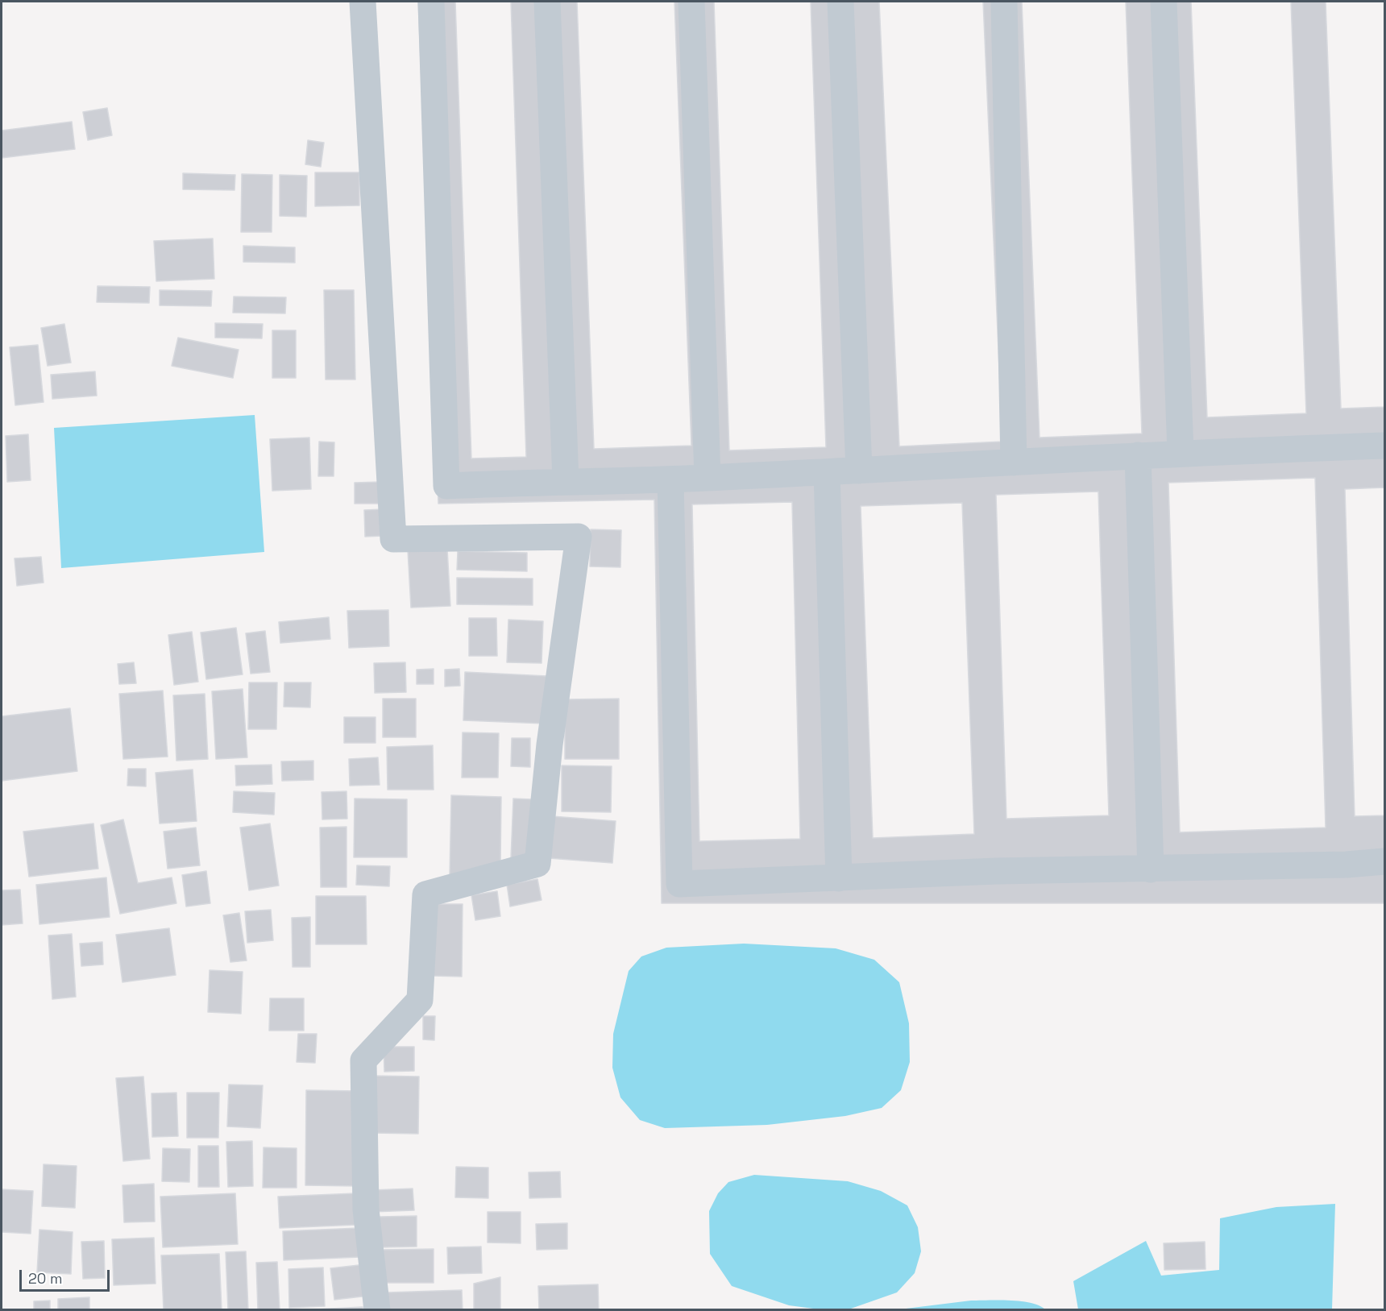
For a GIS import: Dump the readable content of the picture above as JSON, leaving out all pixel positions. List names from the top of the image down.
{
  "scale_bar": "20 m"
}
